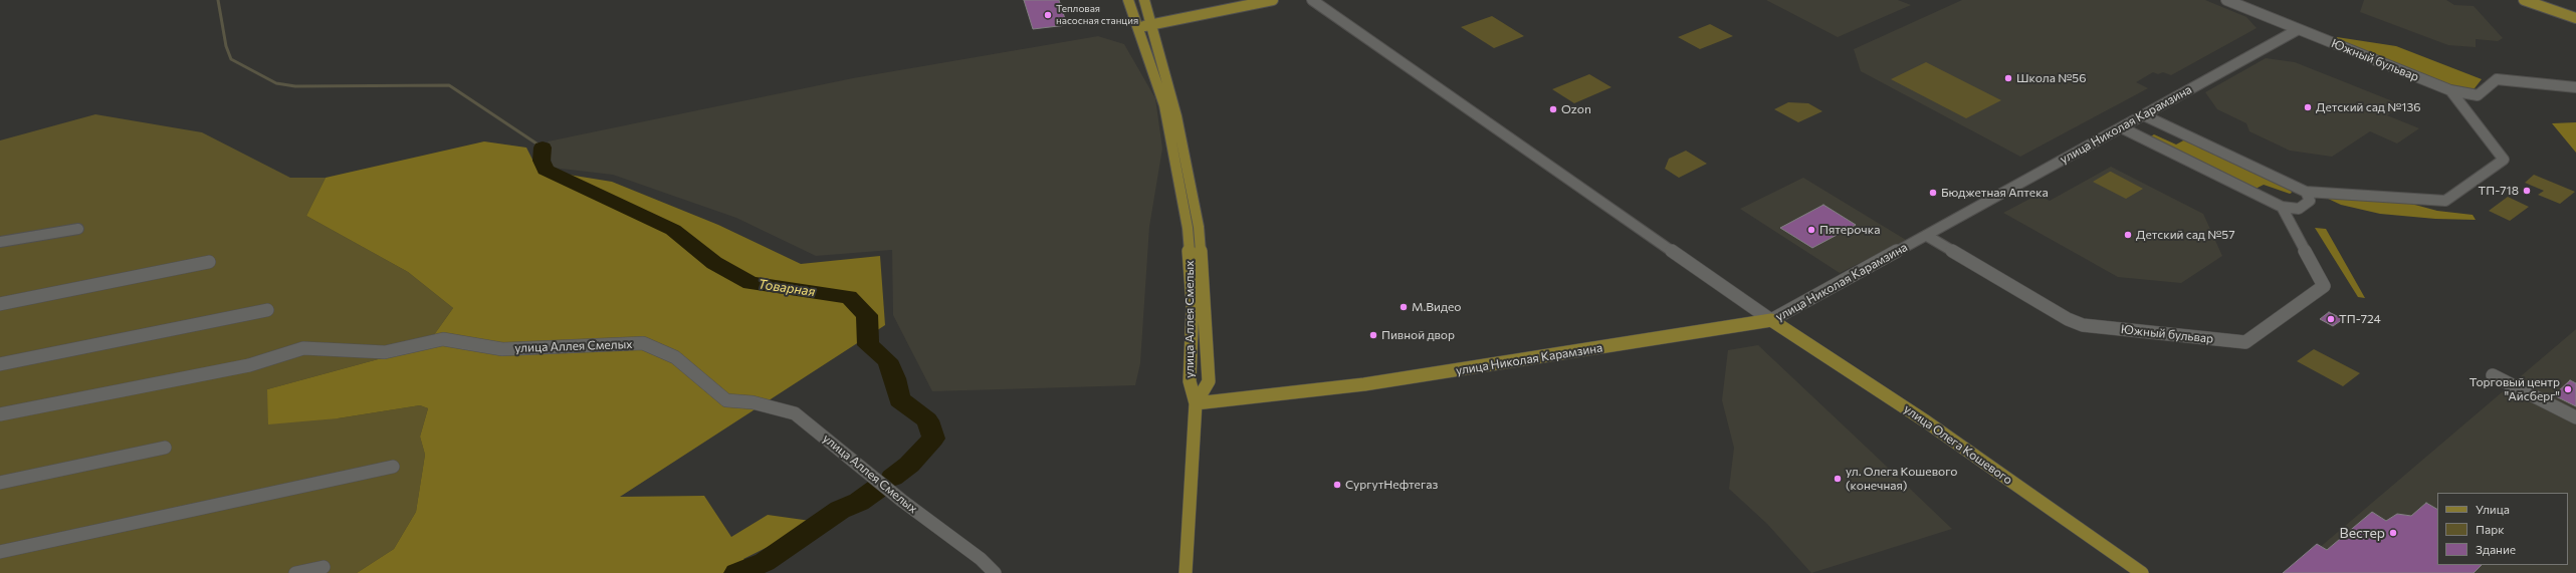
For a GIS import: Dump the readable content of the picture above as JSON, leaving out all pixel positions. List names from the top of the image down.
{
  "streets": {
    "main road": ["улица Николая Карамзина", "улица Аллея Смелых", "улица Олега Кошевого"],
    "street": ["Южный бульвар"]
  },
  "crossings": [
    ["Южный бульвар", "улица Николая Карамзина"],
    ["улица Николая Карамзина", "улица Аллея Смелых"],
    ["улица Николая Карамзина", "улица Олега Кошевого"]
  ],
  "water": ["Товарная"],
  "places": [
    "Тепловая насосная станция",
    "Школа №56",
    "Детский сад №136",
    "Ozon",
    "ТП-718",
    "Бюджетная Аптека",
    "Пятерочка",
    "Детский сад №57",
    "M.Видео",
    "ТП-724",
    "Пивной двор",
    "Торговый центр \"Айсберг\"",
    "ул. Олега Кошевого (конечная)",
    "СургутНефтегаз",
    "Вестер"
  ],
  "legend": ["Улица", "Парк", "Здание"]
}
